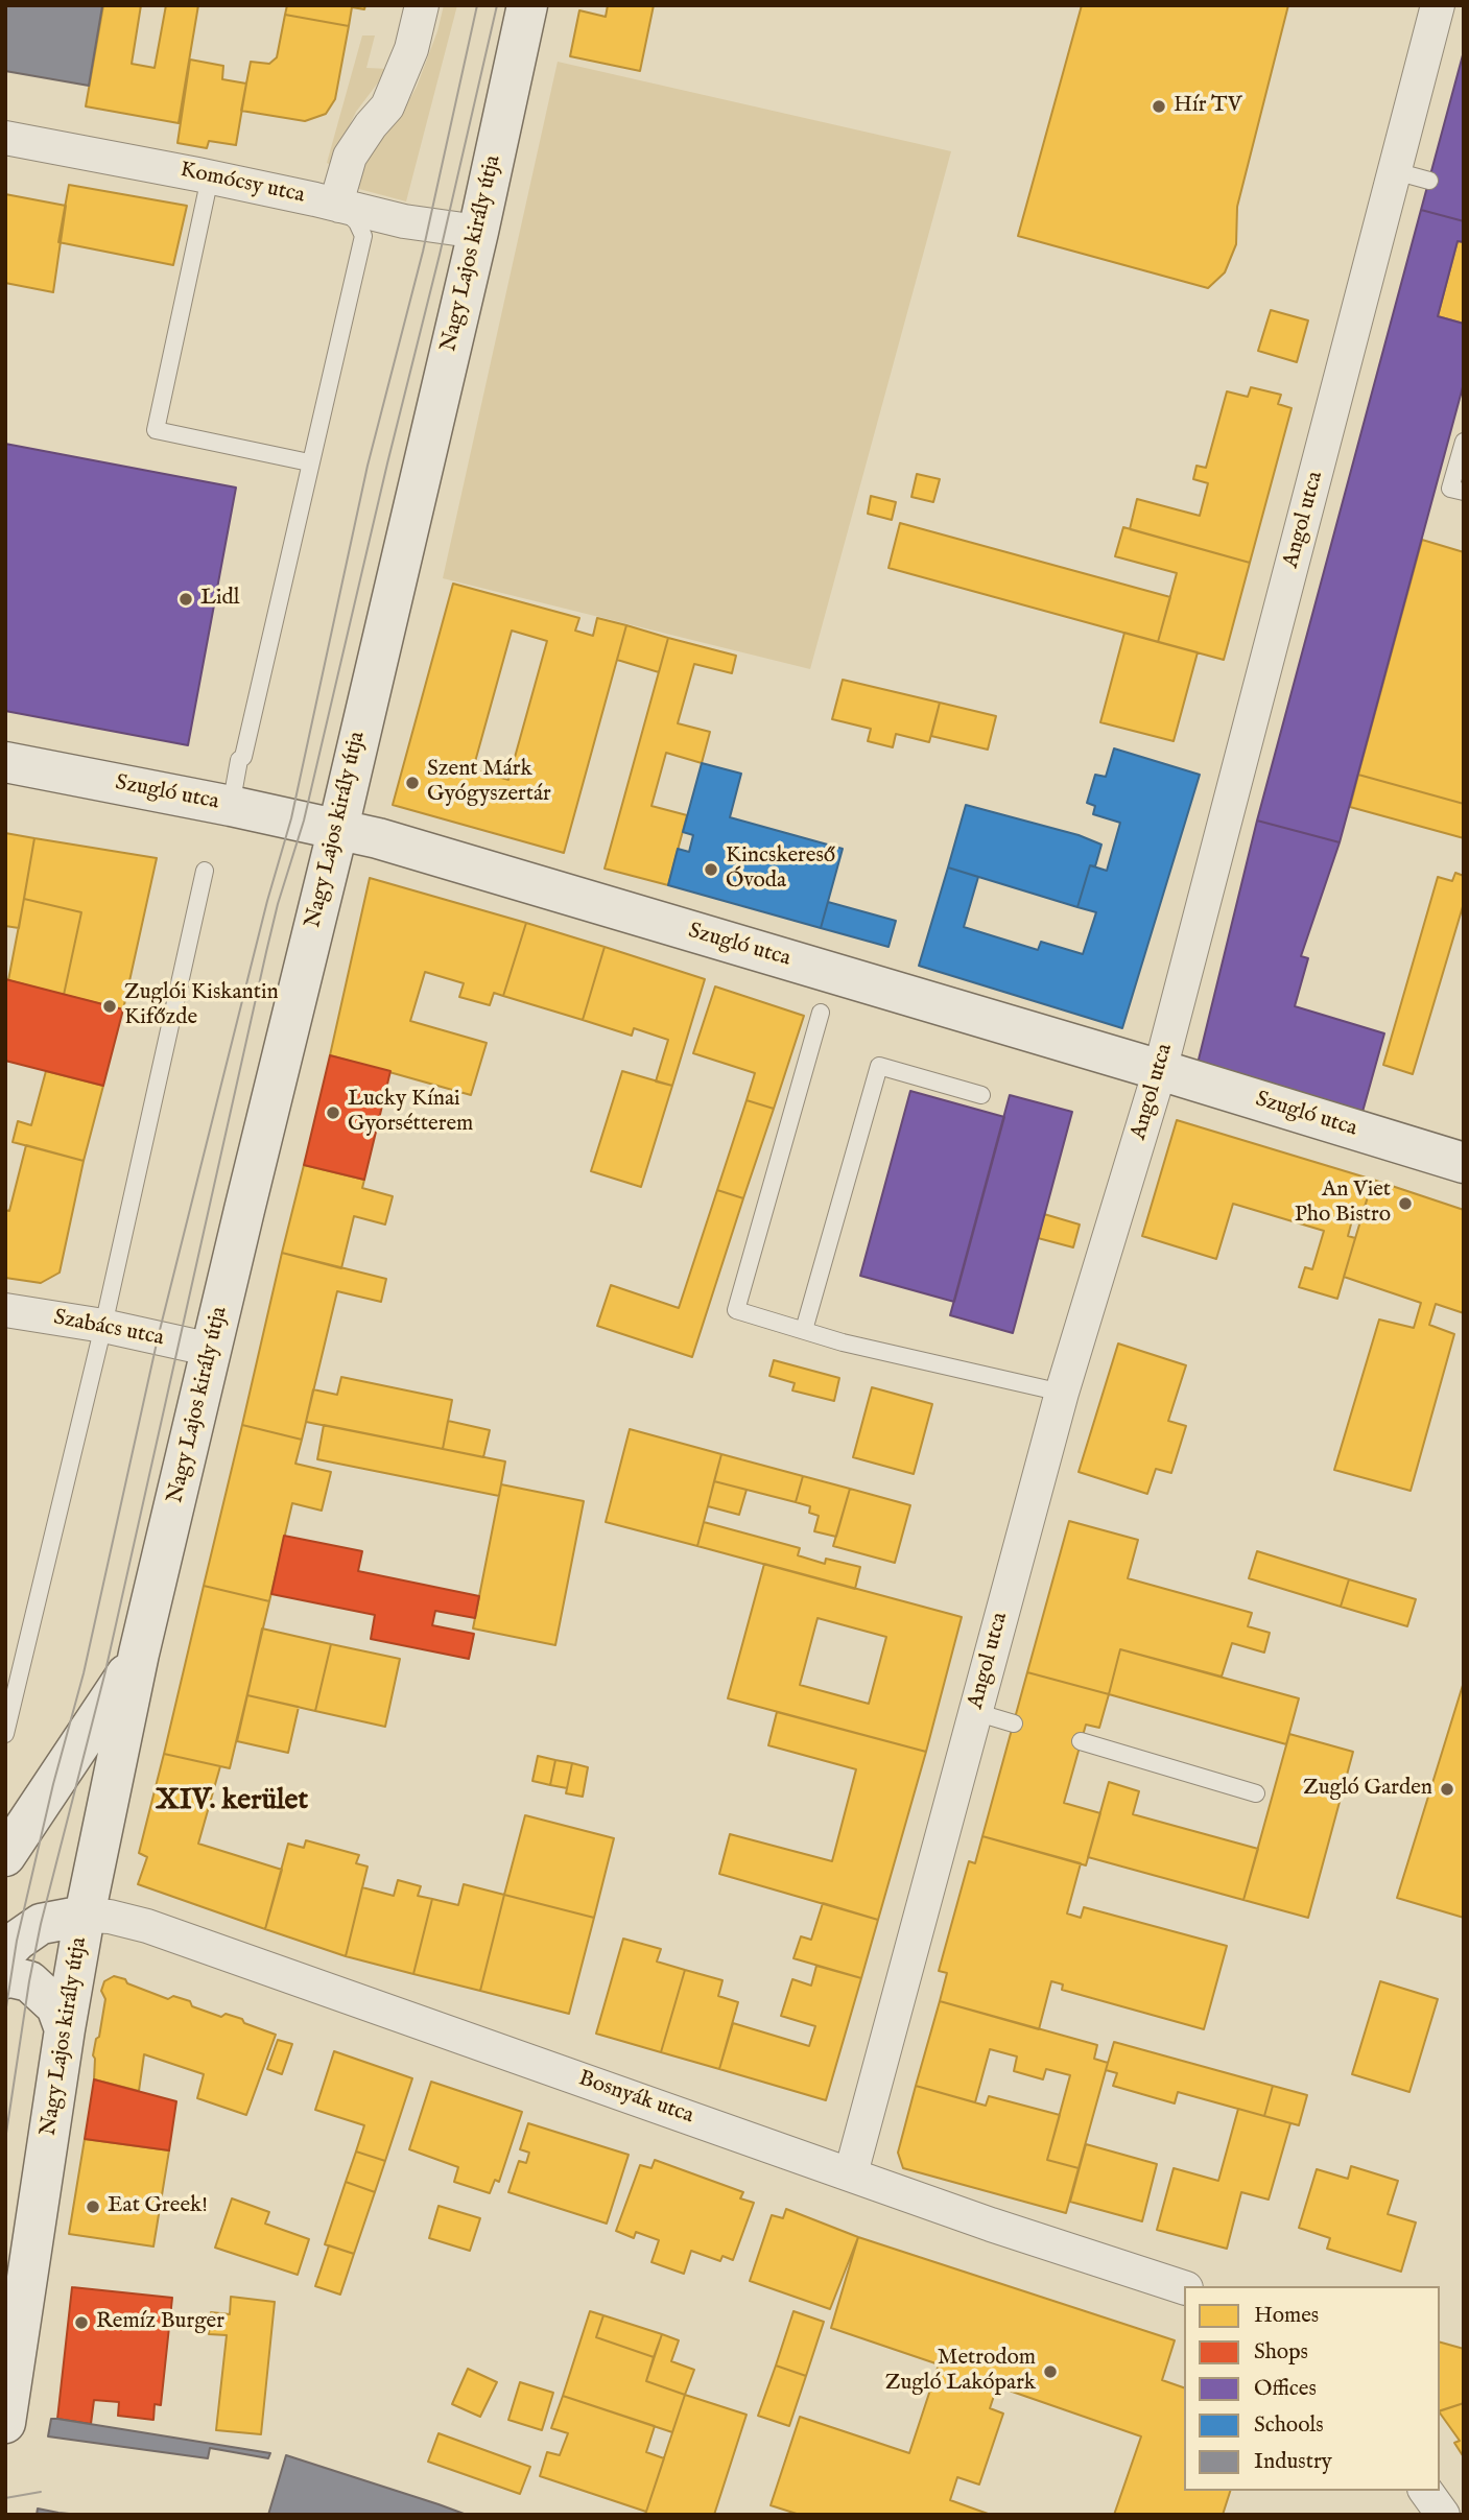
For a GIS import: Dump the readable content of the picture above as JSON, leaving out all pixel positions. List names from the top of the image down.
{
  "streets": {
    "main road": ["Nagy Lajos király útja", "Szugló utca"],
    "street": [
      "Komócsy utca",
      "Angol utca",
      "Szabács utca",
      "Bosnyák utca"
    ]
  },
  "crossings": [
    ["Komócsy utca", "Nagy Lajos király útja"],
    ["Nagy Lajos király útja", "Szugló utca"],
    ["Nagy Lajos király útja", "Szabács utca"],
    ["Nagy Lajos király útja", "Bosnyák utca"],
    ["Angol utca", "Szugló utca"],
    ["Angol utca", "Bosnyák utca"]
  ],
  "districts": ["XIV. kerület"],
  "places": [
    "Hír TV",
    "Lidl",
    "Szent Márk Gyógyszertár",
    "Kincskereső Óvoda",
    "Zuglói Kiskantin Kifőzde",
    "Lucky Kínai Gyorsétterem",
    "An Viet Pho Bistro",
    "Zugló Garden",
    "Eat Greek!",
    "Remíz Burger",
    "Metrodom Zugló Lakópark"
  ],
  "legend": [
    "Homes",
    "Shops",
    "Offices",
    "Schools",
    "Industry"
  ]
}
